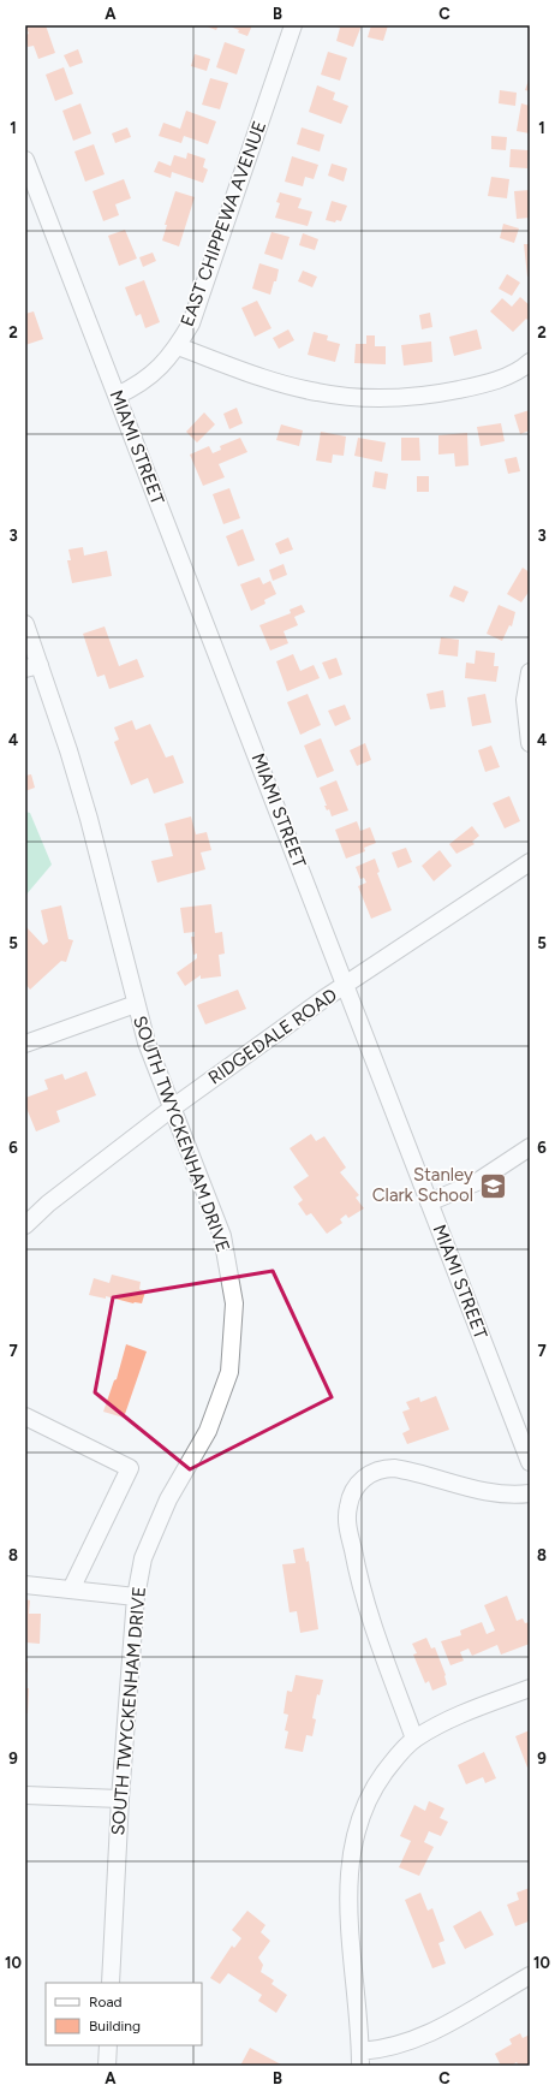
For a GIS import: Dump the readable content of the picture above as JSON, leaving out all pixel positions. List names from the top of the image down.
{
  "streets": {
    "street": [
      "EAST CHIPPEWA AVENUE",
      "MIAMI STREET",
      "RIDGEDALE ROAD",
      "SOUTH TWYCKENHAM DRIVE"
    ]
  },
  "crossings": [
    ["EAST CHIPPEWA AVENUE", "MIAMI STREET"],
    ["MIAMI STREET", "RIDGEDALE ROAD"],
    ["RIDGEDALE ROAD", "SOUTH TWYCKENHAM DRIVE"]
  ],
  "places": {
    "school or university": ["Stanley Clark School"]
  },
  "legend": ["Road", "Building"],
  "grid": {
    "columns": ["A", "B", "C"],
    "rows": [
      "1",
      "2",
      "3",
      "4",
      "5",
      "6",
      "7",
      "8",
      "9",
      "10"
    ]
  }
}
